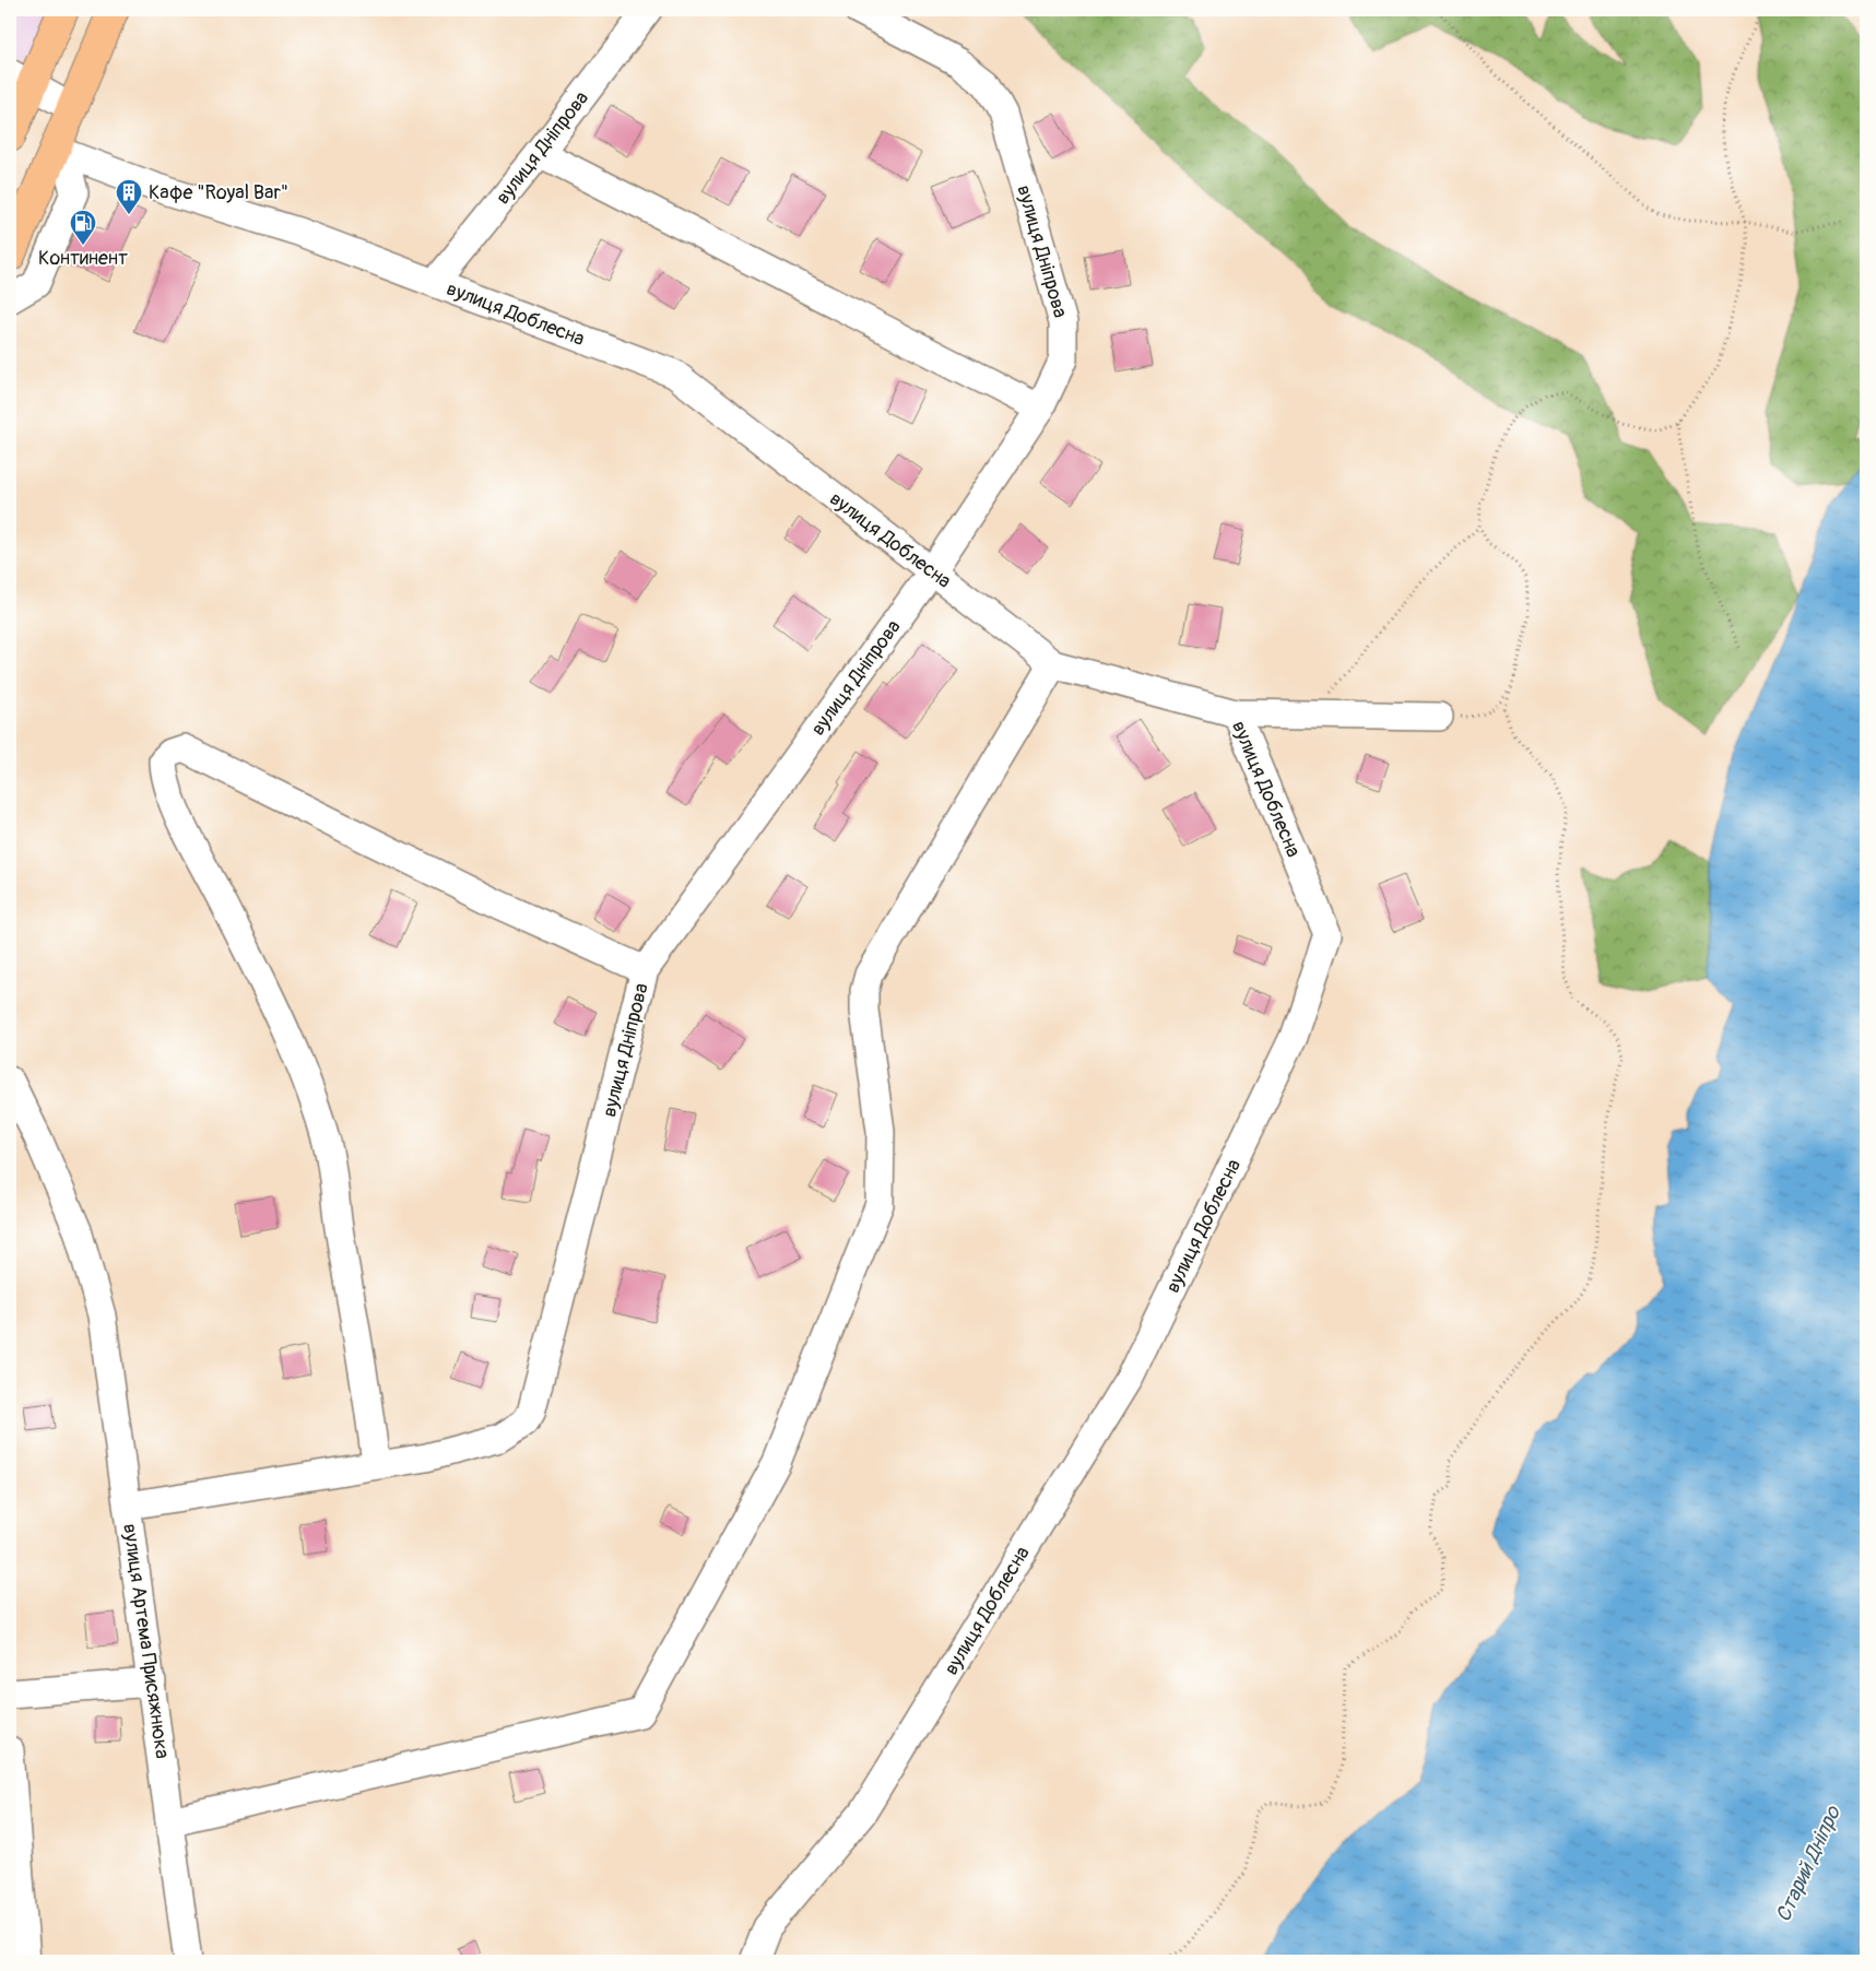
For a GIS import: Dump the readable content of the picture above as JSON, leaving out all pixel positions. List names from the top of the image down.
{
  "streets": {
    "street": ["вулиця Дніпрова", "вулиця Доблесна", "вулиця Артема Присяжнюка"]
  },
  "crossings": [
    ["вулиця Дніпрова", "вулиця Доблесна"],
    ["вулиця Дніпрова", "вулиця Артема Присяжнюка"]
  ],
  "water": ["Старий Дніпро"],
  "places": {
    "building": ["Кафе \"Royal Bar\""],
    "fuel station": ["Континент"]
  }
}
